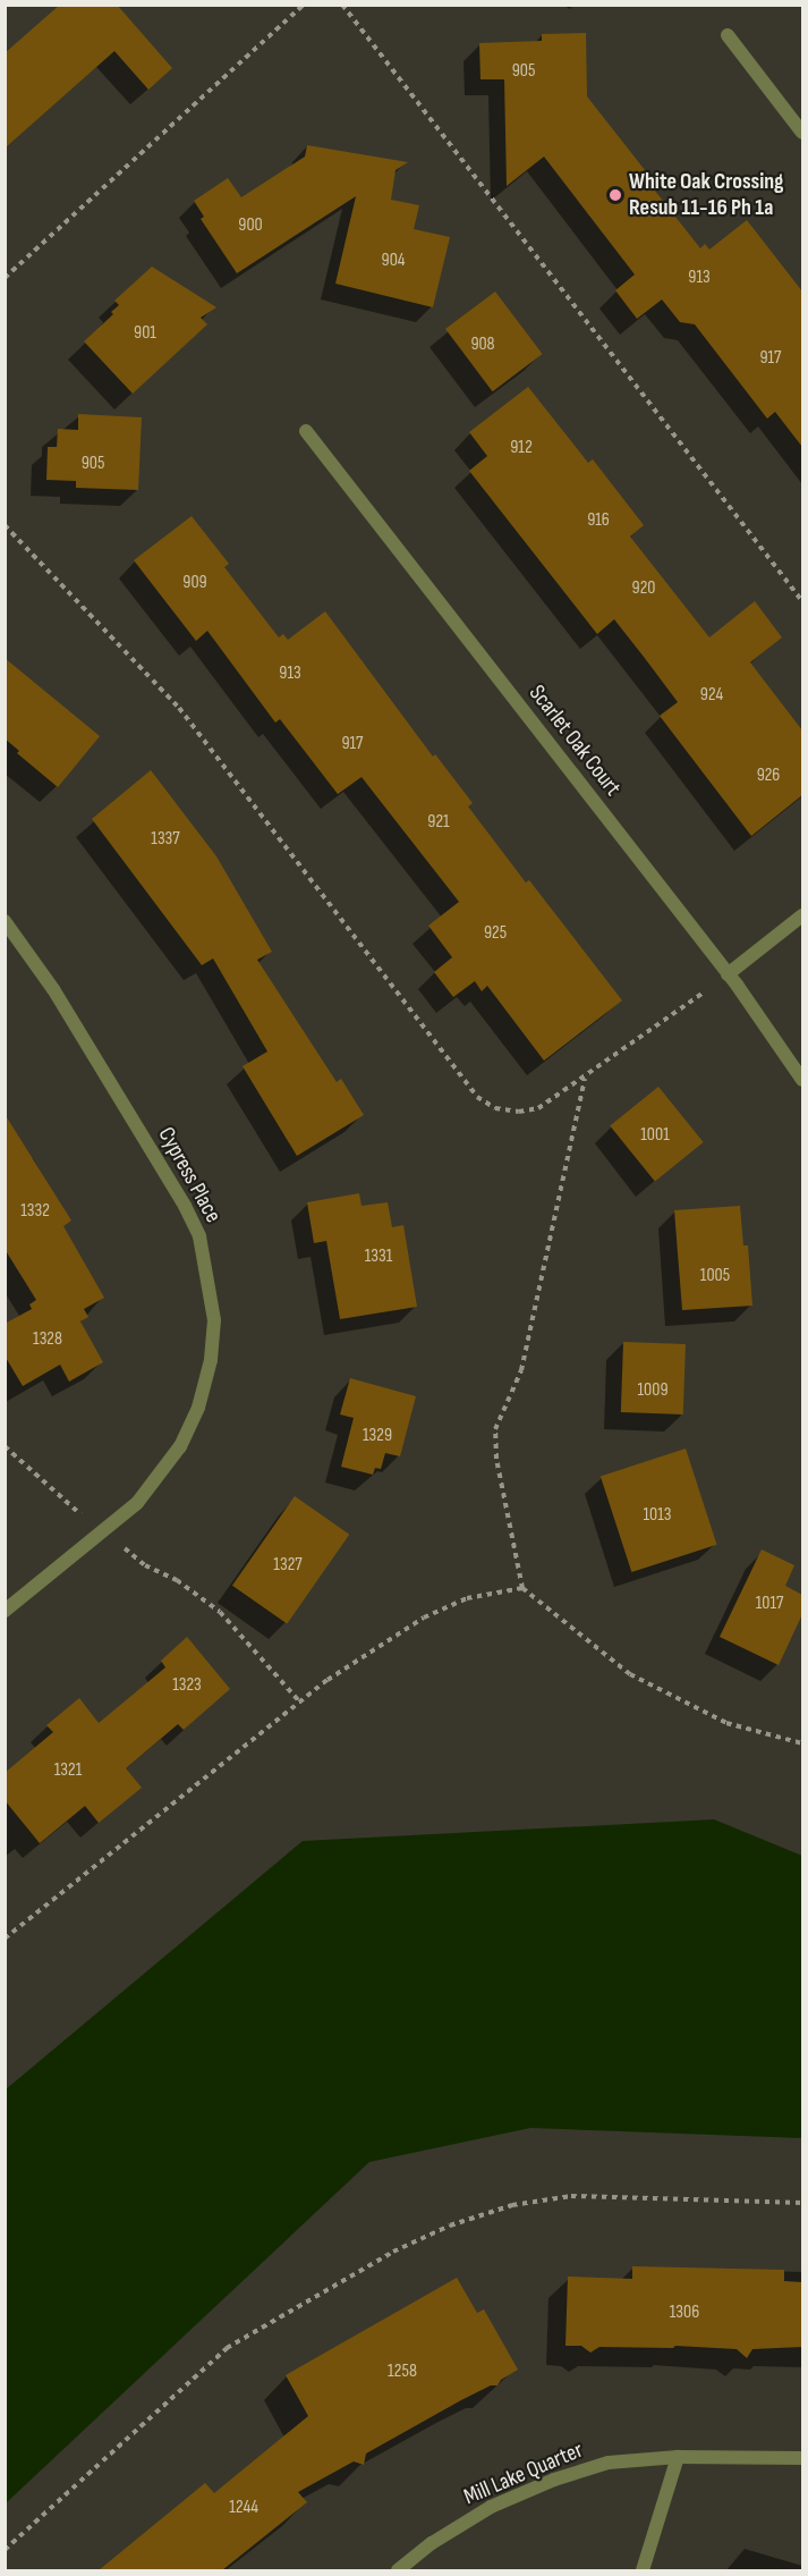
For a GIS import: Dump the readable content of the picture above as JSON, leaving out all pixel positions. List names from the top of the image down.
{
  "streets": {
    "street": ["Scarlet Oak Court", "Cypress Place", "Mill Lake Quarter"]
  },
  "places": ["White Oak Crossing Resub 11-16 Ph 1a"],
  "house_numbers": [
    "905",
    "900",
    "904",
    "913",
    "901",
    "908",
    "917",
    "912",
    "905",
    "916",
    "909",
    "920",
    "913",
    "924",
    "917",
    "926",
    "921",
    "1337",
    "925",
    "1001",
    "1332",
    "1331",
    "1005",
    "1328",
    "1009",
    "1329",
    "1013",
    "1327",
    "1017",
    "1323",
    "1321",
    "1306",
    "1258",
    "1244"
  ]
}
